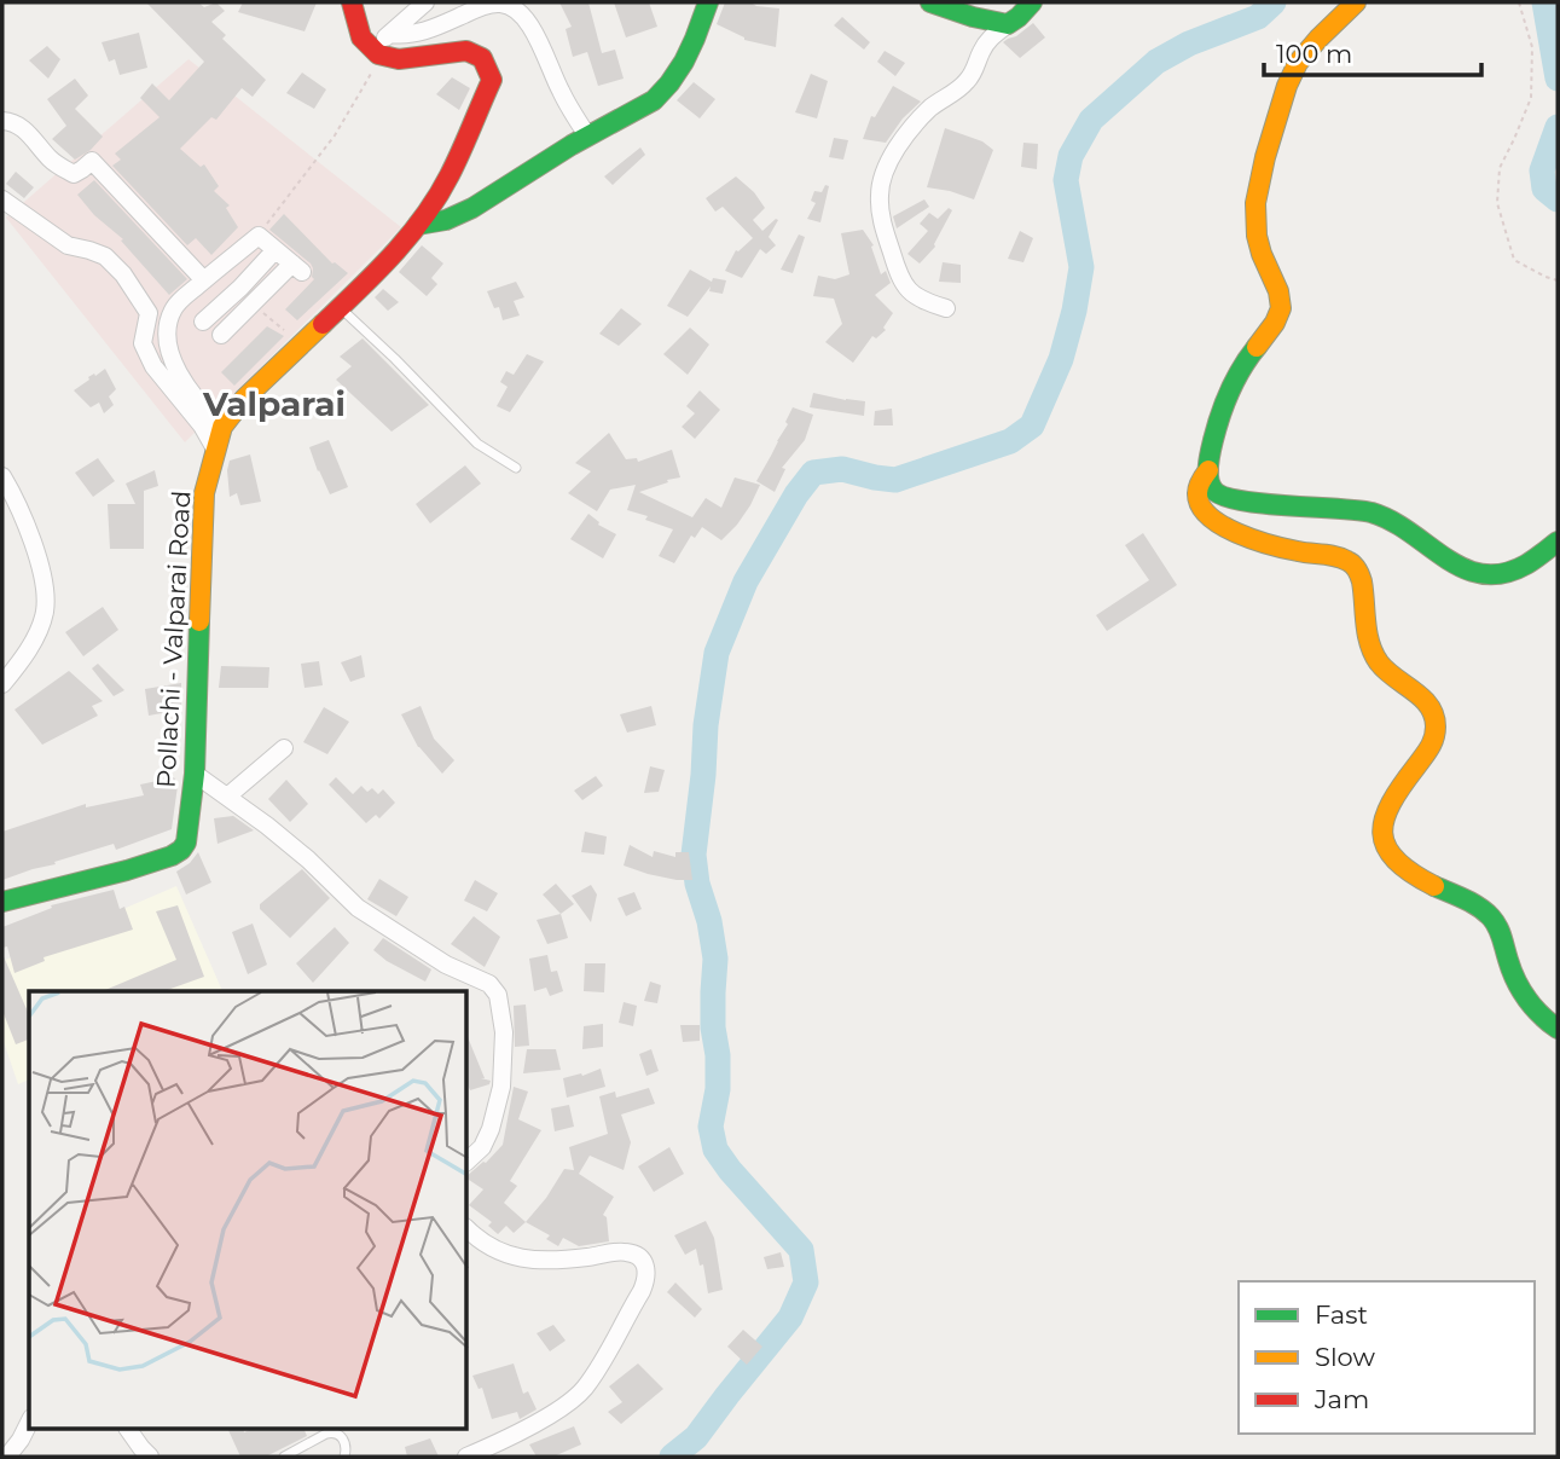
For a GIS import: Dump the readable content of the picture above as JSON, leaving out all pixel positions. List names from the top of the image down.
{
  "streets": {
    "street": ["Pollachi - Valparai Road"]
  },
  "districts": ["Valparai"],
  "legend": ["Fast", "Slow", "Jam"],
  "scale_bar": "100 m"
}
